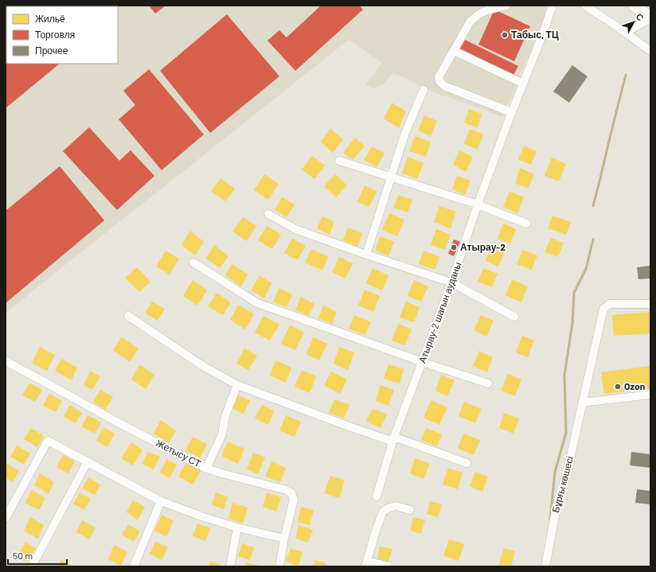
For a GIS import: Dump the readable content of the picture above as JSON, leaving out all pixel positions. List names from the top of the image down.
{
  "streets": {
    "street": ["Атырау-2 шағын ауданы", "Жетысу СТ", "Бұрғы көшесі"]
  },
  "places": ["Табыс, ТЦ", "Атырау-2", "Ozon"],
  "legend": ["Жильё", "Торговля", "Прочее"],
  "scale_bar": "50 m",
  "north": "top right"
}
